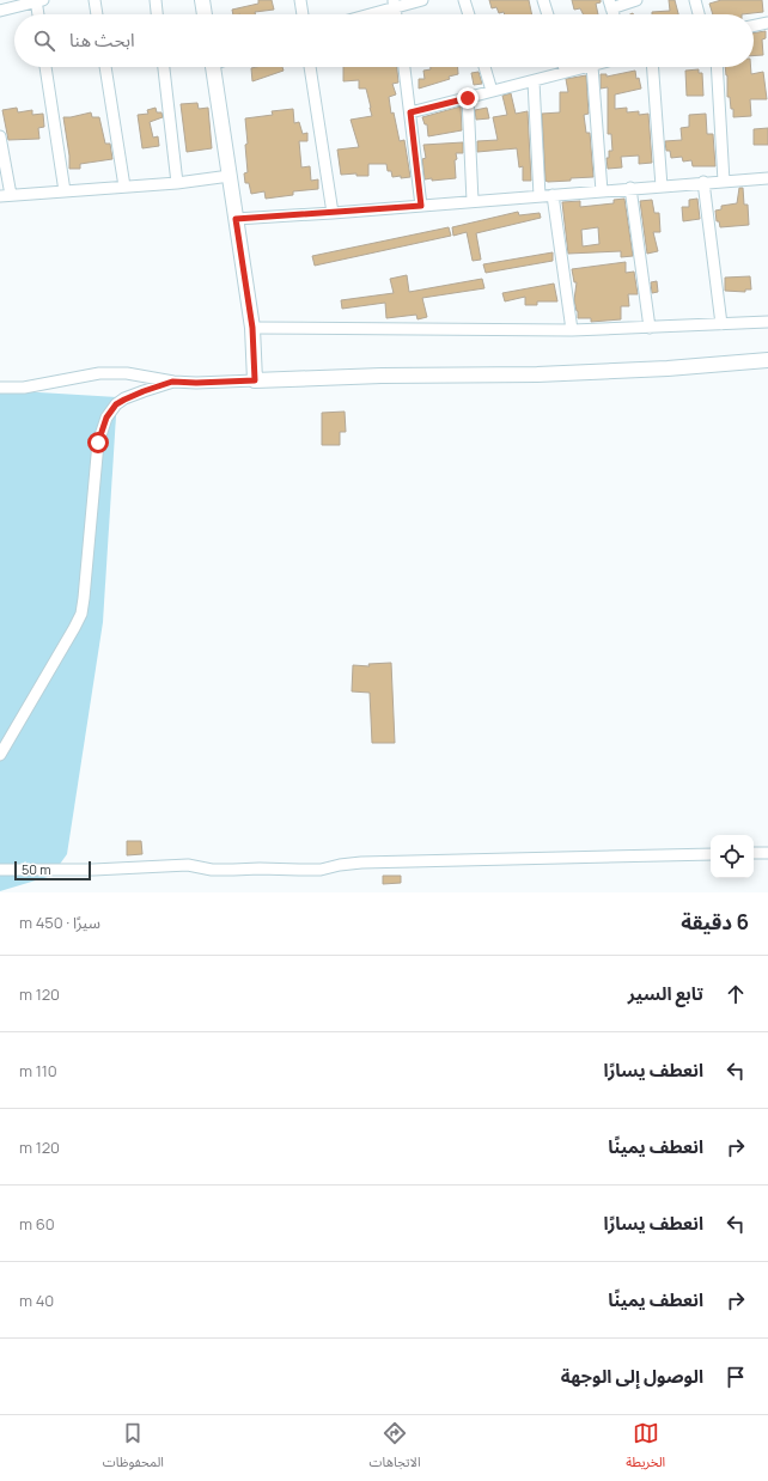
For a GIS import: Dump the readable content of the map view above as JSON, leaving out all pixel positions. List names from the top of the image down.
{
  "scale_bar": "50 m",
  "page": {
    "search": "ابحث هنا",
    "scale": "50 m",
    "heading": ["6 دقيقة", "سيرًا · 450 m"],
    "list": [
      ["تابع السير", "120 m"],
      ["انعطف يسارًا", "110 m"],
      ["انعطف يمينًا", "120 m"],
      ["انعطف يسارًا", "60 m"],
      ["انعطف يمينًا", "40 m"],
      "الوصول إلى الوجهة"
    ],
    "nav": ["الخريطة", "الاتجاهات", "المحفوظات"]
  }
}
